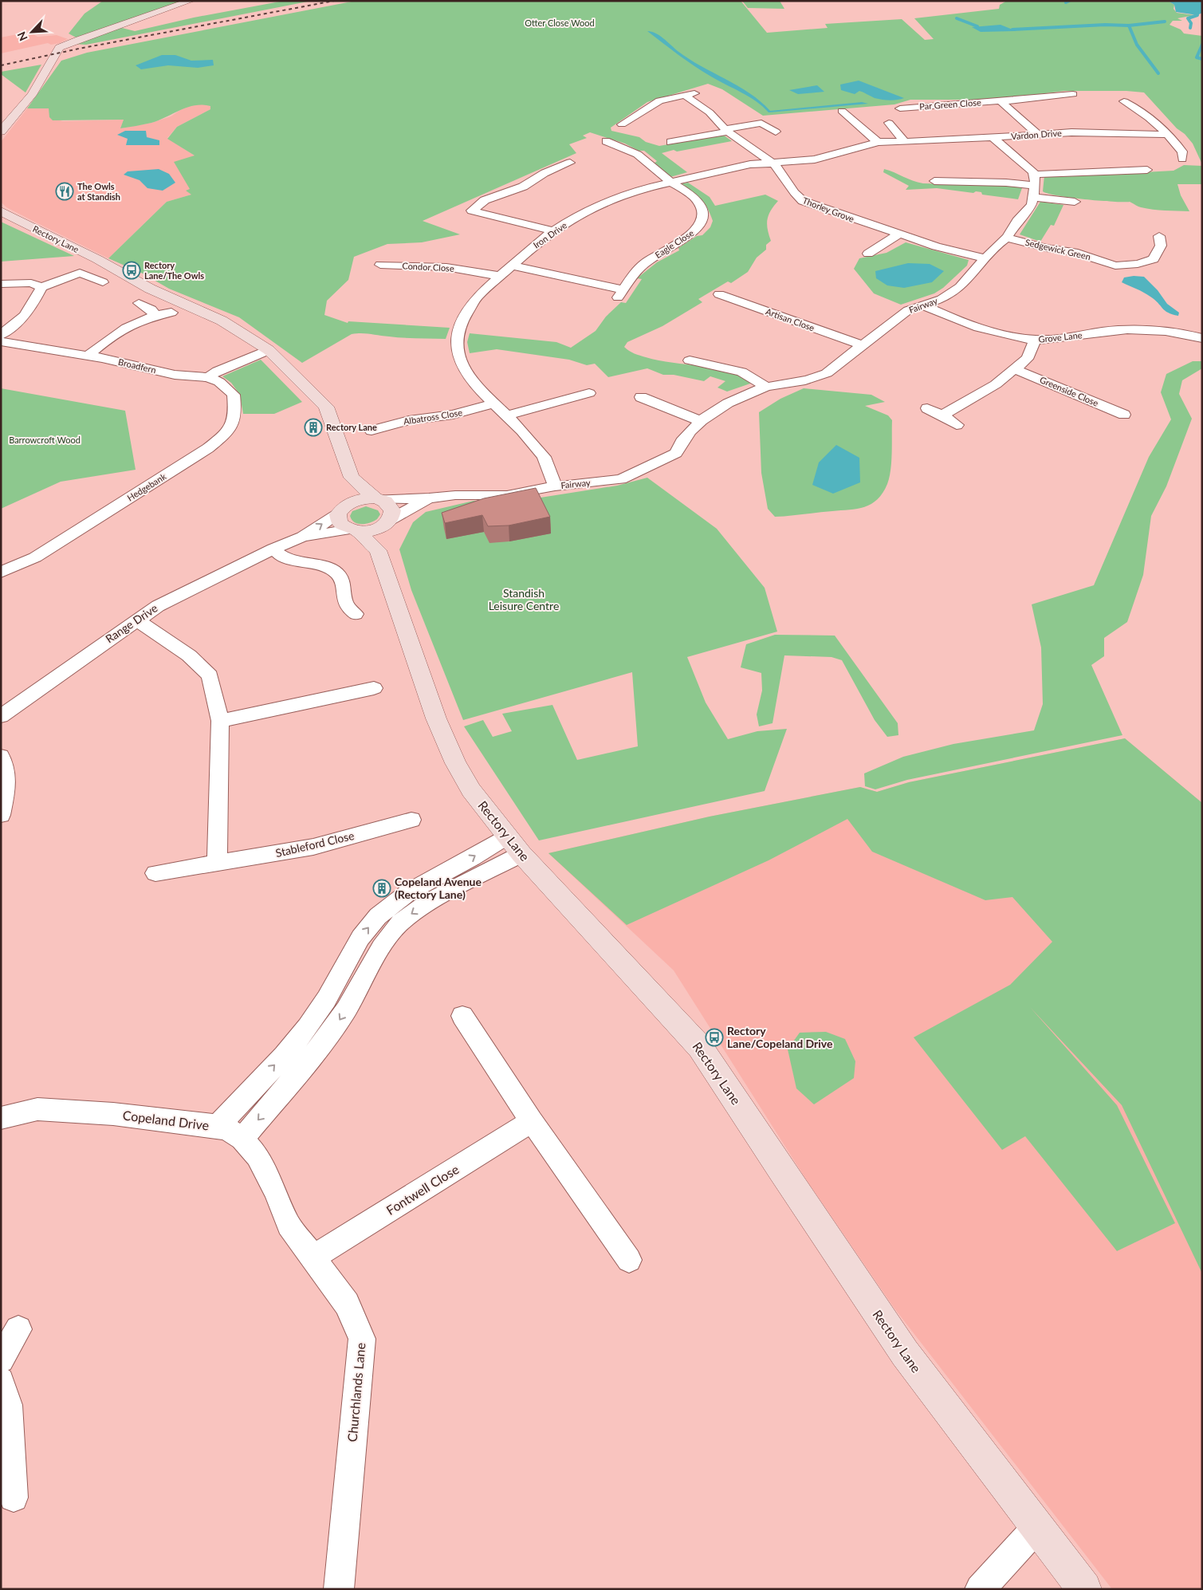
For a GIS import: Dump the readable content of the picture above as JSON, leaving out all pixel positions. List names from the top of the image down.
{
  "streets": {
    "main road": ["Rectory Lane"],
    "street": [
      "Par Green Close",
      "Vardon Drive",
      "Thorley Grove",
      "Iron Drive",
      "Eagle Close",
      "Sedgewick Green",
      "Condor Close",
      "Fairway",
      "Artisan Close",
      "Grove Lane",
      "Broadfern",
      "Greenside Close",
      "Albatross Close",
      "Hedgebank",
      "Range Drive",
      "Stableford Close",
      "Copeland Drive",
      "Fontwell Close",
      "Churchlands Lane"
    ]
  },
  "crossings": [
    ["Vardon Drive", "Thorley Grove"],
    ["Vardon Drive", "Iron Drive"],
    ["Thorley Grove", "Iron Drive"],
    ["Thorley Grove", "Fairway"],
    ["Iron Drive", "Eagle Close"],
    ["Iron Drive", "Condor Close"],
    ["Iron Drive", "Fairway"],
    ["Iron Drive", "Albatross Close"],
    ["Rectory Lane", "Fairway"],
    ["Rectory Lane", "Range Drive"],
    ["Rectory Lane", "Copeland Drive"],
    ["Sedgewick Green", "Fairway"],
    ["Fairway", "Artisan Close"],
    ["Fairway", "Grove Lane"],
    ["Fairway", "Range Drive"],
    ["Broadfern", "Hedgebank"],
    ["Copeland Drive", "Churchlands Lane"],
    ["Fontwell Close", "Churchlands Lane"]
  ],
  "parks": ["Otter Close Wood", "Barrowcroft Wood", "Standish Leisure Centre"],
  "places": {
    "restaurant": ["The Owls at Standish"],
    "bus stop": ["Rectory Lane/The Owls", "Rectory Lane/Copeland Drive"],
    "building": ["Rectory Lane", "Copeland Avenue (Rectory Lane)"]
  },
  "north": "bottom left"
}
